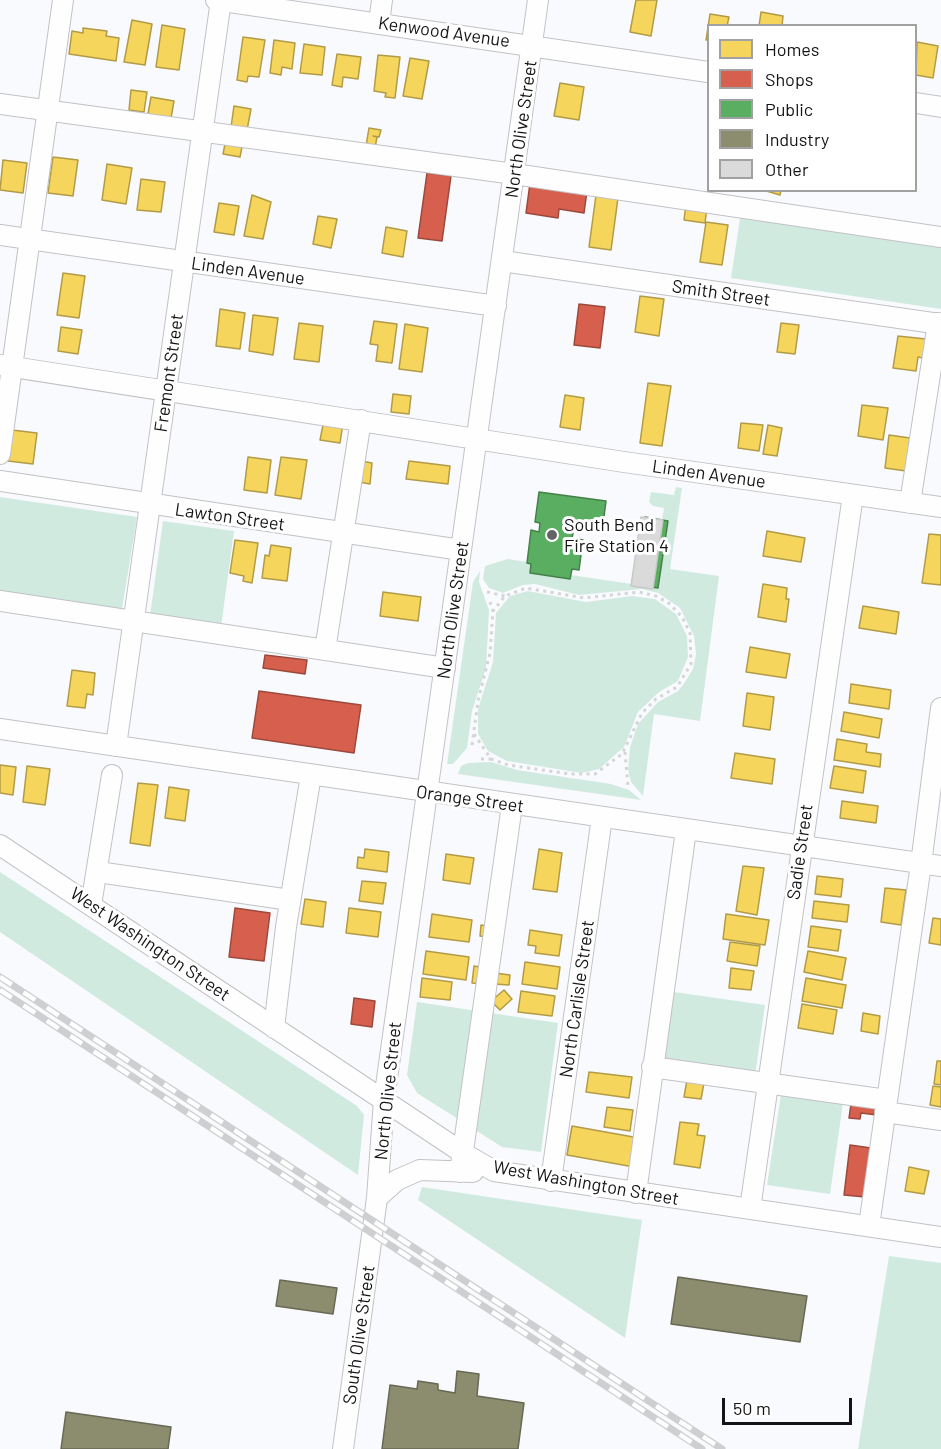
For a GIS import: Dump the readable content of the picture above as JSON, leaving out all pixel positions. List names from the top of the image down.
{
  "streets": {
    "street": [
      "Kenwood Avenue",
      "North Olive Street",
      "Linden Avenue",
      "Smith Street",
      "Fremont Street",
      "Lawton Street",
      "Orange Street",
      "Sadie Street",
      "West Washington Street",
      "North Carlisle Street",
      "South Olive Street"
    ]
  },
  "crossings": [
    ["Kenwood Avenue", "North Olive Street"],
    ["Kenwood Avenue", "Fremont Street"],
    ["North Olive Street", "Linden Avenue"],
    ["North Olive Street", "Smith Street"],
    ["North Olive Street", "Lawton Street"],
    ["North Olive Street", "Orange Street"],
    ["North Olive Street", "West Washington Street"],
    ["North Olive Street", "South Olive Street"],
    ["Linden Avenue", "Fremont Street"],
    ["Linden Avenue", "Sadie Street"],
    ["Fremont Street", "Lawton Street"],
    ["Fremont Street", "Orange Street"],
    ["Orange Street", "Sadie Street"],
    ["Orange Street", "North Carlisle Street"],
    ["Sadie Street", "West Washington Street"],
    ["West Washington Street", "North Carlisle Street"]
  ],
  "places": ["South Bend Fire Station 4"],
  "legend": [
    "Homes",
    "Shops",
    "Public",
    "Industry",
    "Other"
  ],
  "scale_bar": "50 m"
}
